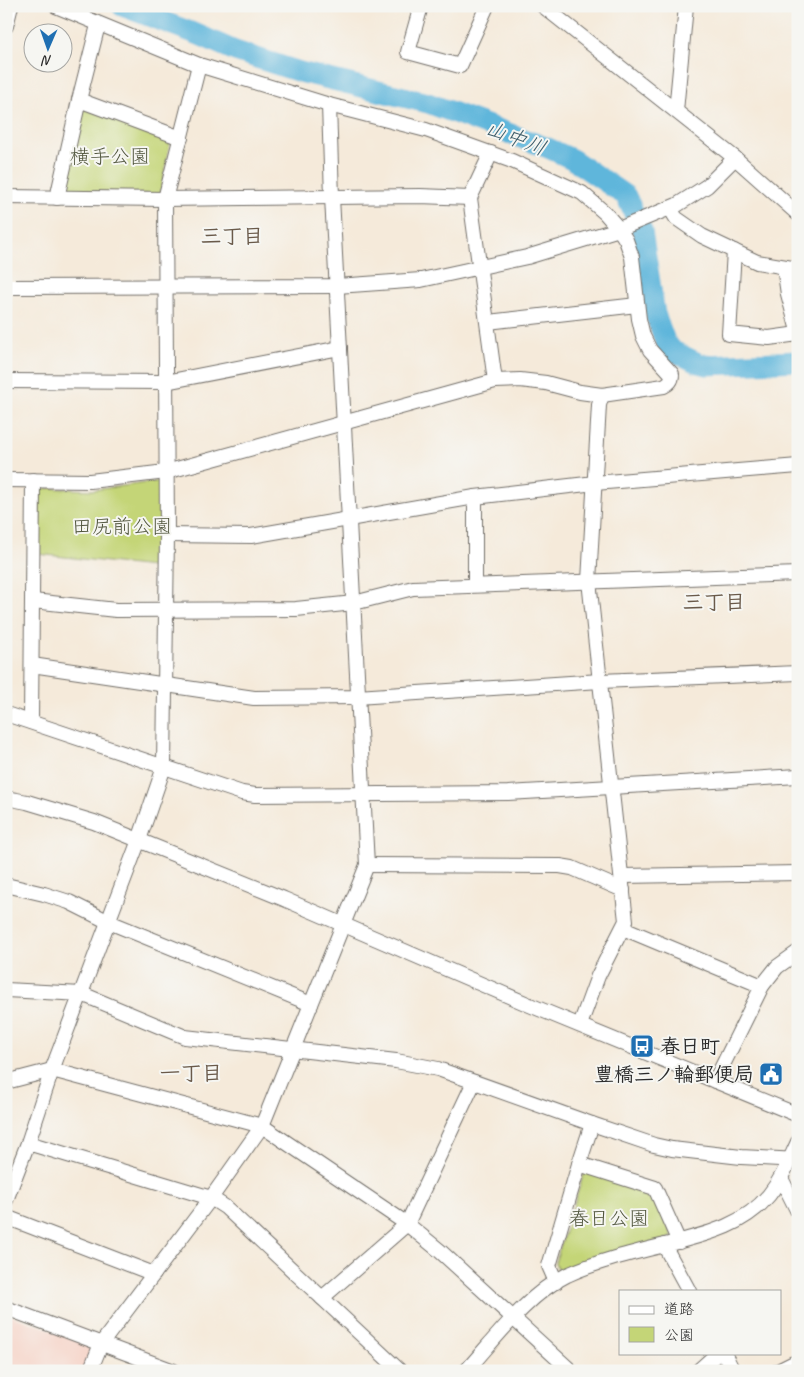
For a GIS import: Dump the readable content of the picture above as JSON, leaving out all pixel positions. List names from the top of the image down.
{
  "districts": ["三丁目", "三丁目", "一丁目"],
  "water": ["山中川"],
  "parks": ["横手公園", "田尻前公園", "春日公園"],
  "places": {
    "bus stop": ["春日町"],
    "public building": ["豊橋三ノ輪郵便局"]
  },
  "legend": ["道路", "公園"],
  "north": "bottom"
}
